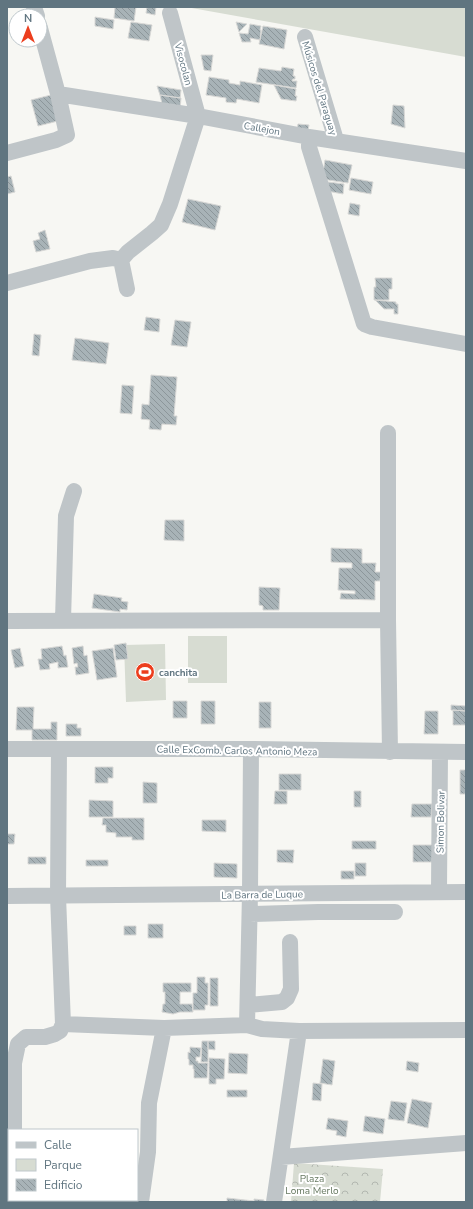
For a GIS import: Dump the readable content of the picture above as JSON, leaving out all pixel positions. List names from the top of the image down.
{
  "streets": {
    "street": [
      "Visocolan",
      "Músicos del Paraguay",
      "Callejon",
      "Calle ExComb. Carlos Antonio Meza",
      "Simon Bolivar",
      "La Barra de Luque"
    ]
  },
  "crossings": [
    ["Visocolan", "Callejon"],
    ["Músicos del Paraguay", "Callejon"],
    ["Calle ExComb. Carlos Antonio Meza", "Simon Bolivar"],
    ["Simon Bolivar", "La Barra de Luque"]
  ],
  "parks": ["Plaza Loma Merlo"],
  "places": {
    "sports": ["canchita"]
  },
  "legend": ["Calle", "Parque", "Edificio"],
  "north": "top"
}
